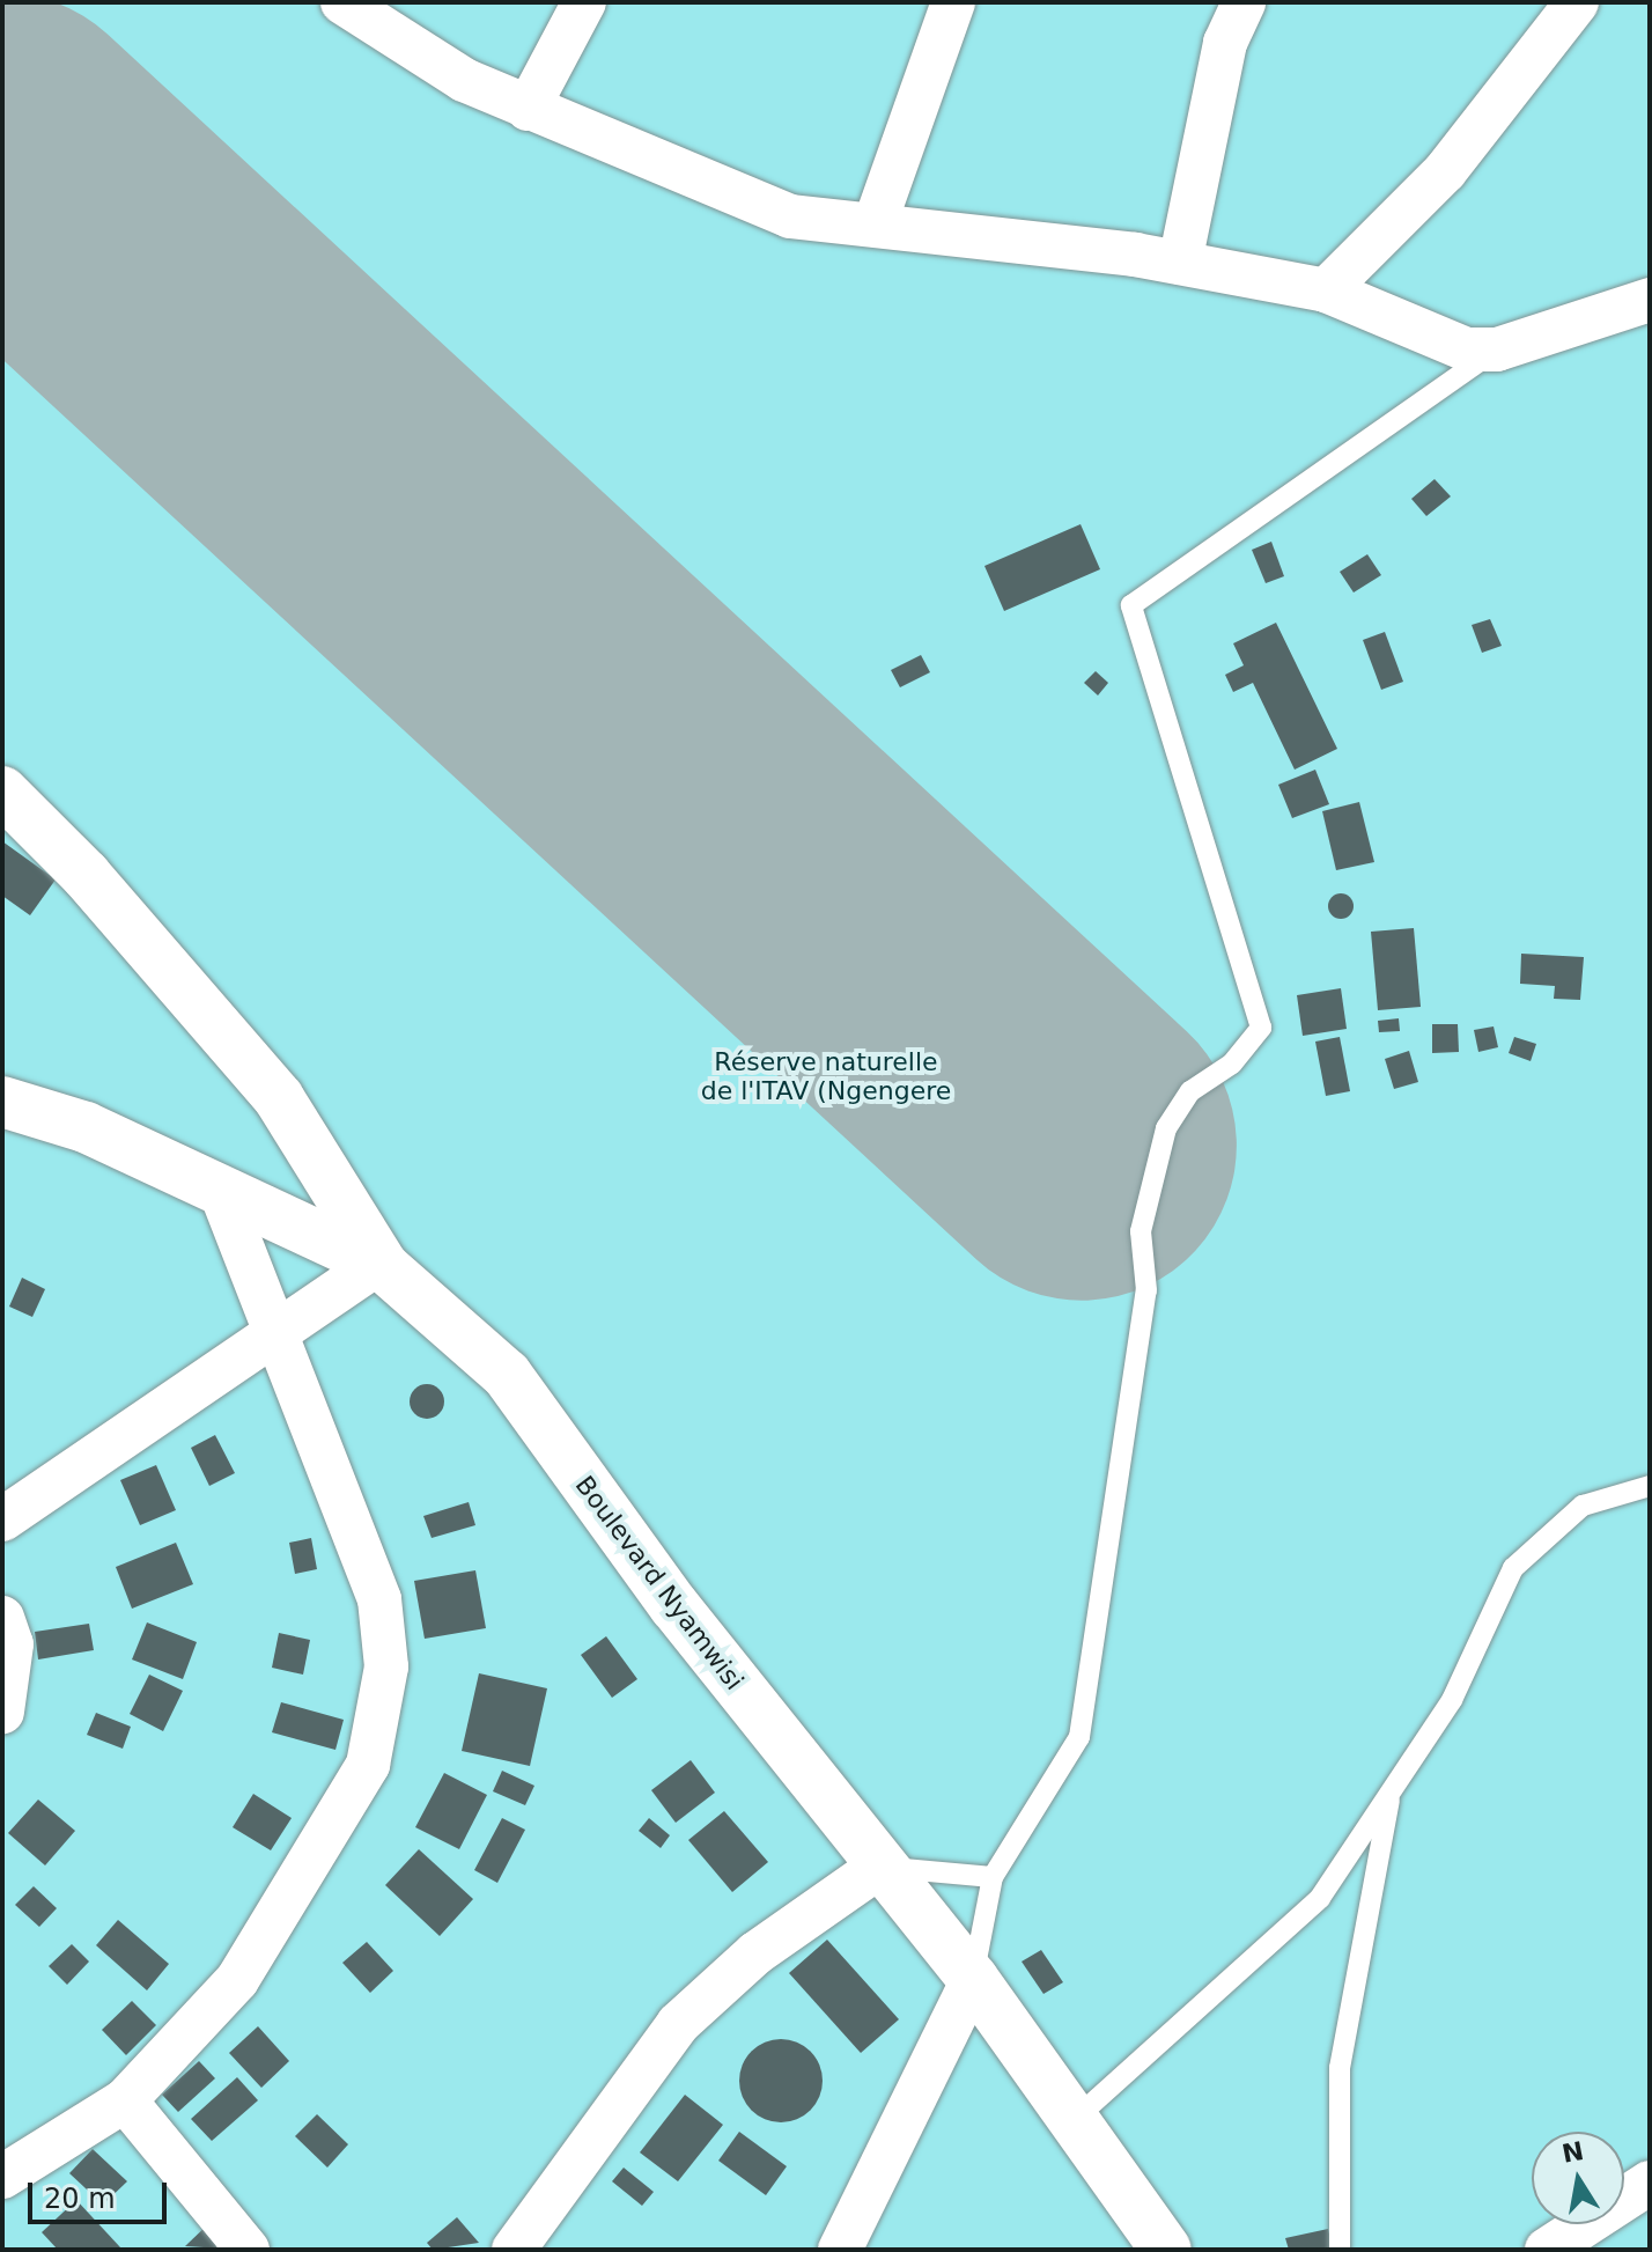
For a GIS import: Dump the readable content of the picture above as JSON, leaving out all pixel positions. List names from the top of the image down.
{
  "streets": {
    "main road": ["Boulevard Nyamwisi"]
  },
  "parks": ["Réserve naturelle de l'ITAV (Ngengere"],
  "scale_bar": "20 m",
  "north": "top"
}
